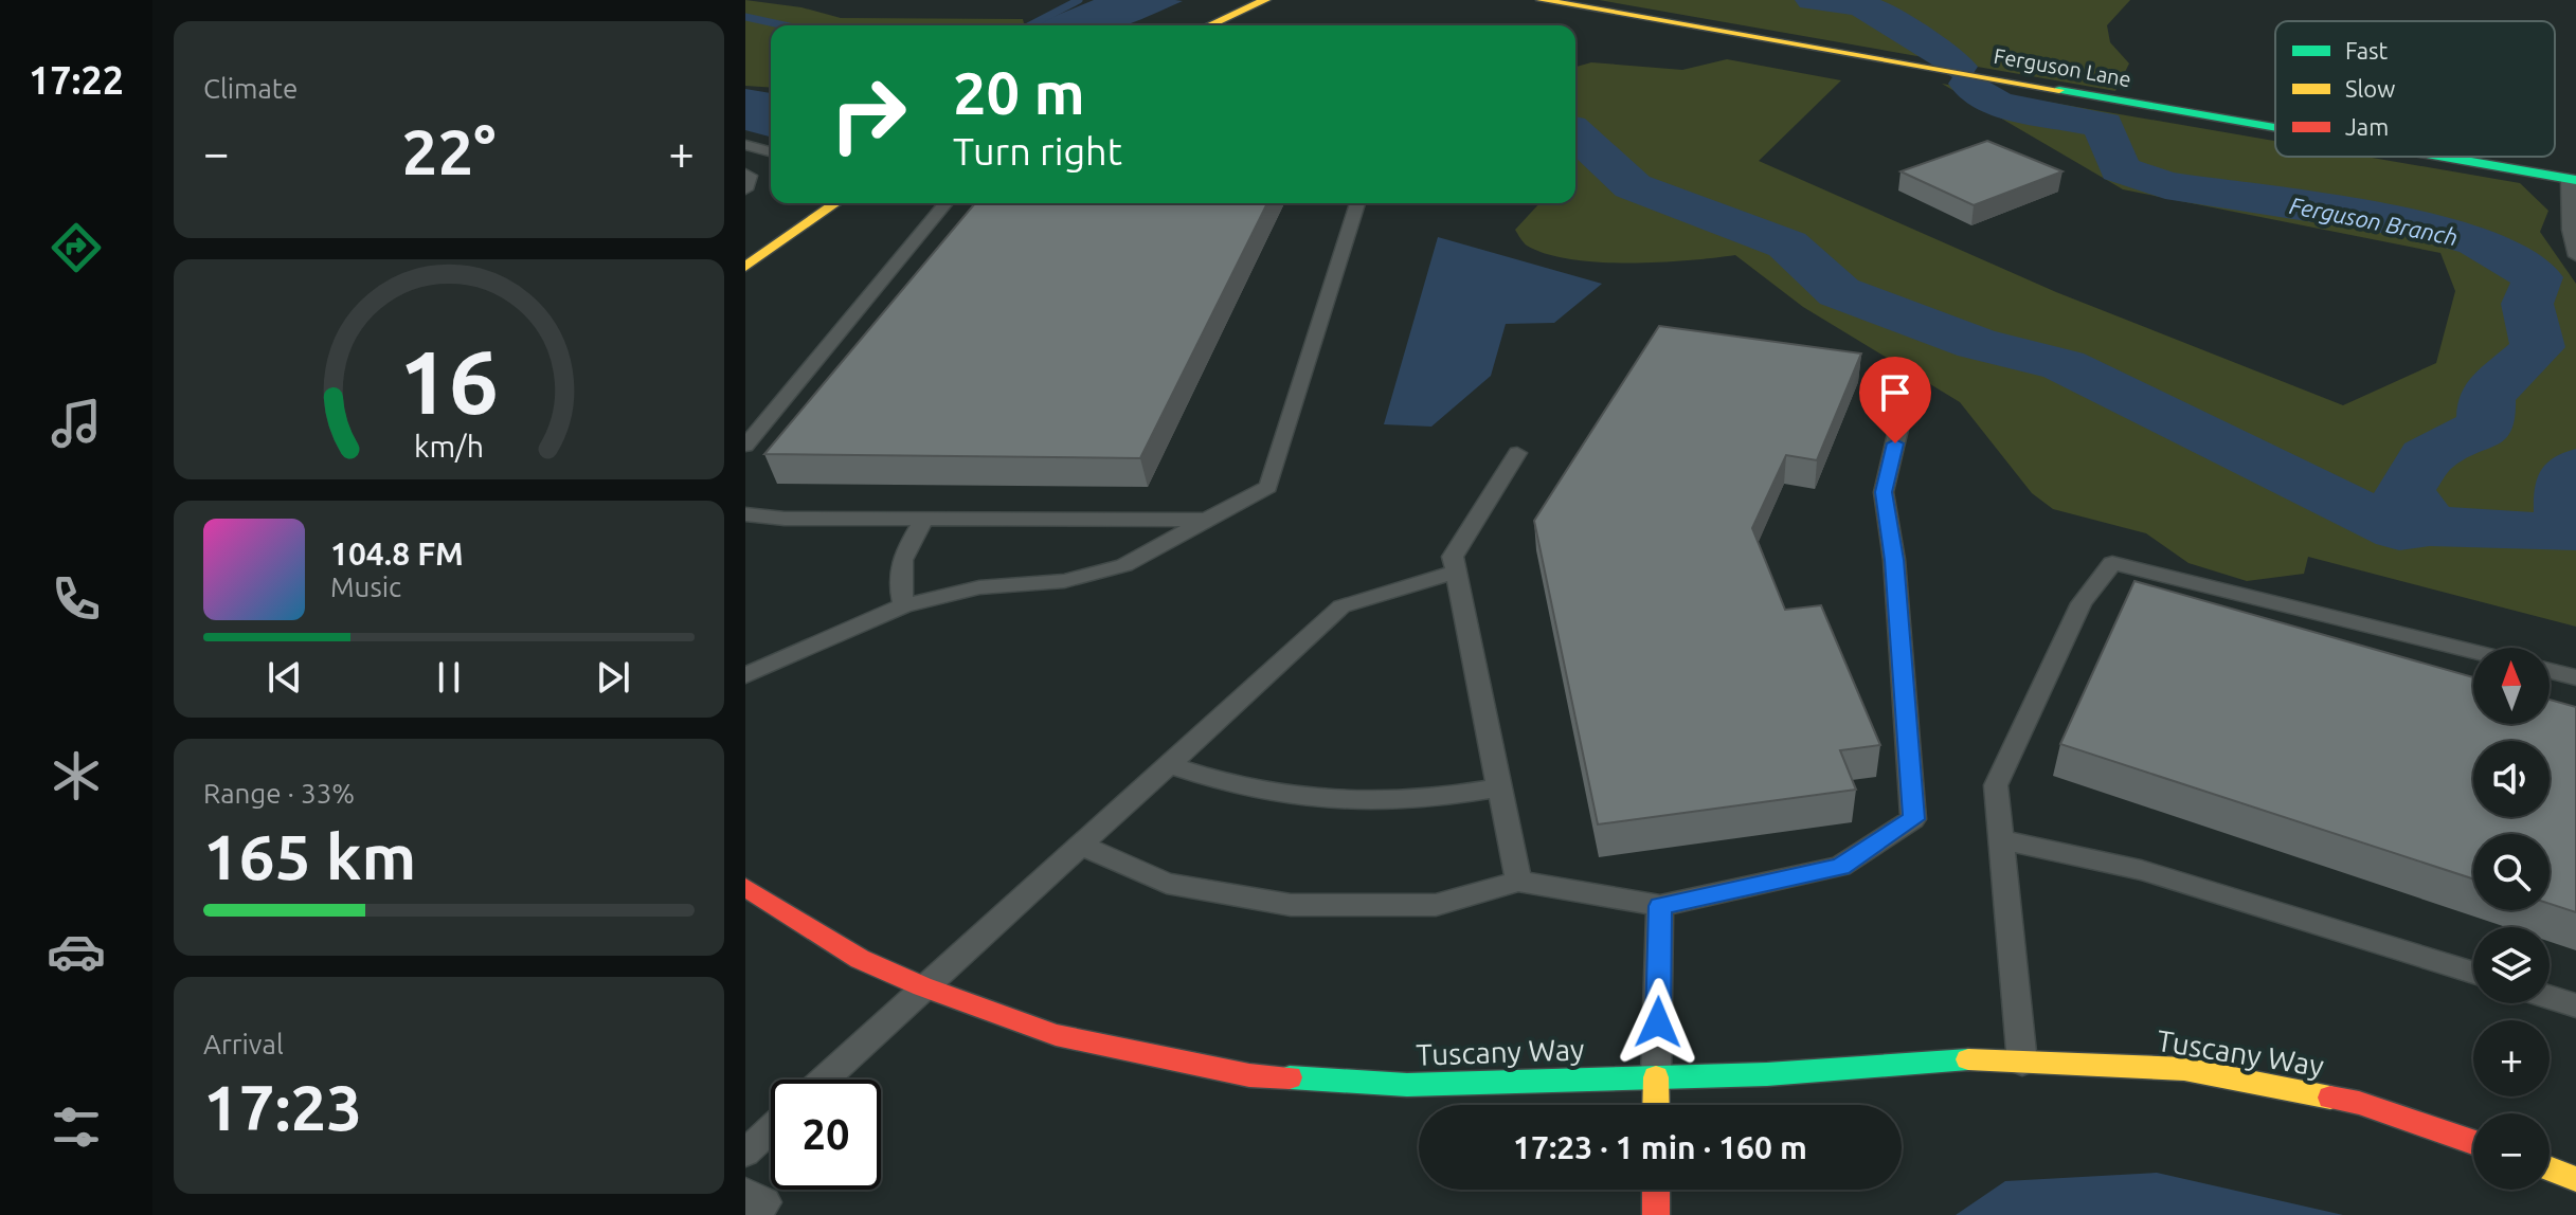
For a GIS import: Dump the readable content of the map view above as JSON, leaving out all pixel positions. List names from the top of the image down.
{
  "streets": {
    "street": ["Ferguson Lane", "Tuscany Way"]
  },
  "water": ["Ferguson Branch"],
  "legend": ["Fast", "Slow", "Jam"],
  "north": "top",
  "page": {
    "tabs": "17:22",
    "tile": [
      "Climate",
      ["Range · 33%", "165 km"],
      ["Arrival", "17:23"]
    ],
    "turn": ["20 m", "Turn right"],
    "heat": ["−", "22°", "+"],
    "song": ["104.8 FM", "Music"],
    "map_buttons": ["+", "−"],
    "limit": "20",
    "trip": "17:23 · 1 min · 160 m",
    "gauge": ["16", "km/h"]
  }
}
